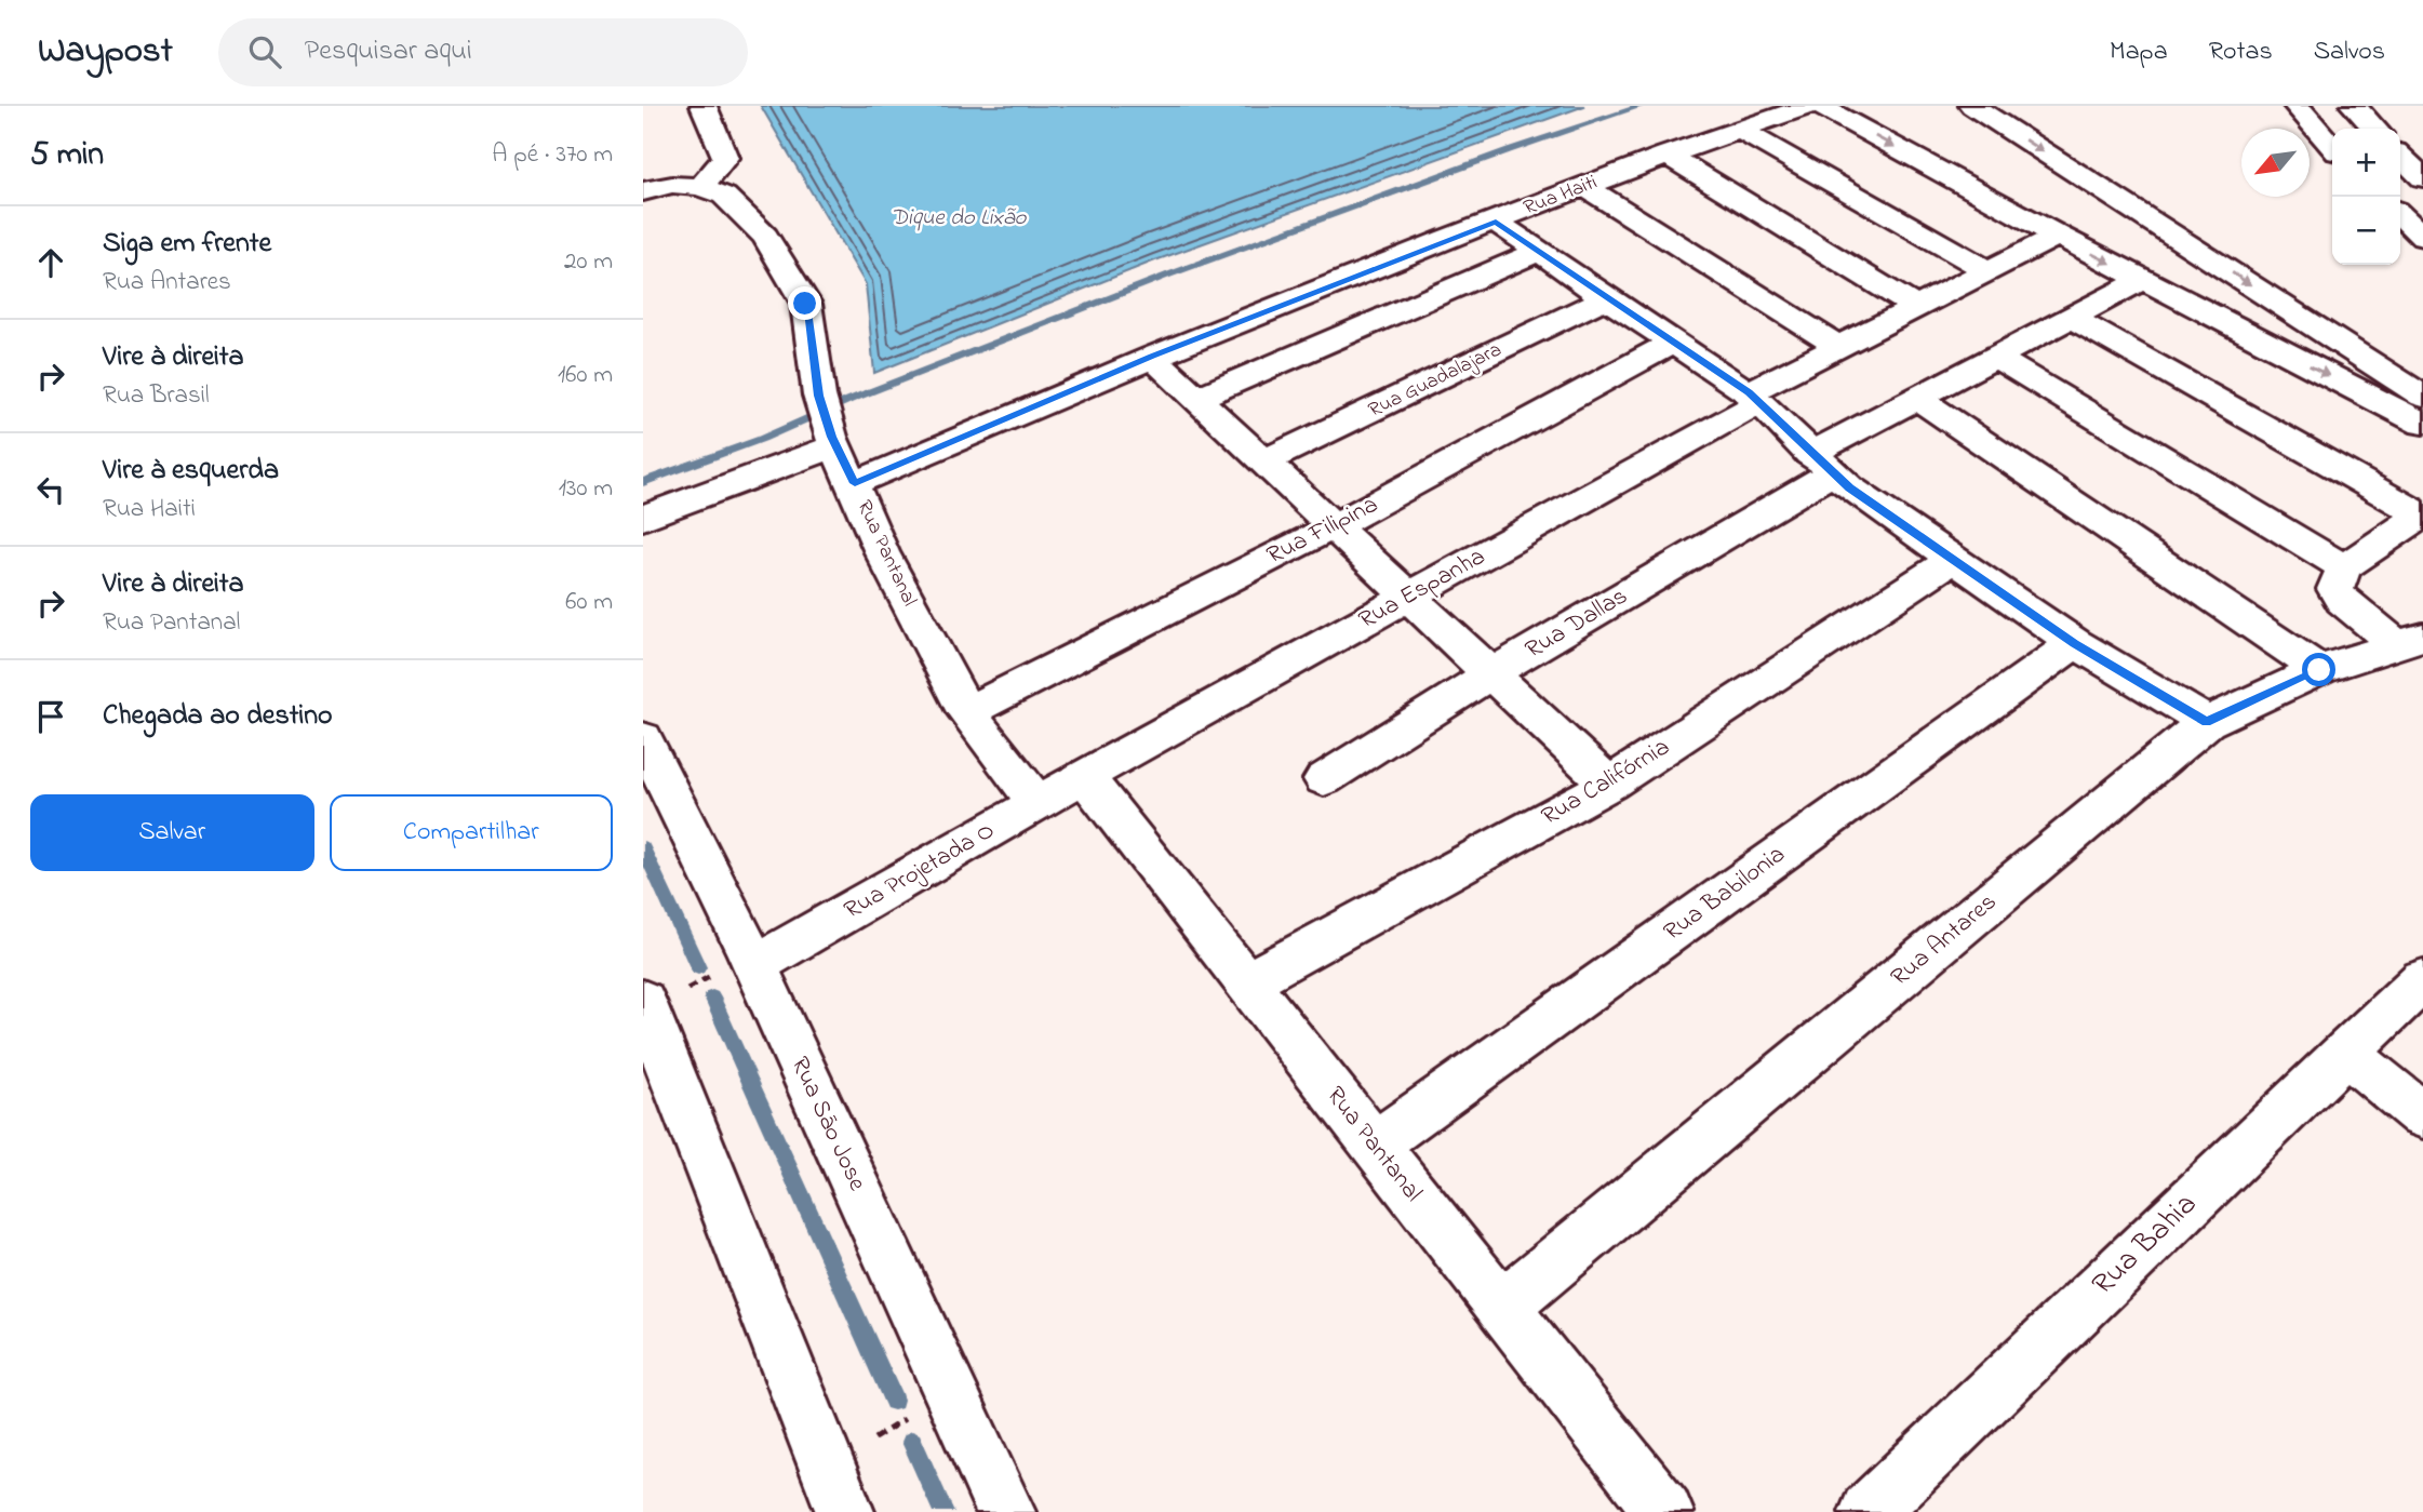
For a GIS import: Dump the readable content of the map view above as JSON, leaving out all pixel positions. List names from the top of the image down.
{
  "streets": {
    "main road": [
      "Rua Haiti",
      "Rua Guadalajara",
      "Rua Filipina",
      "Rua Pantanal",
      "Rua Espanha",
      "Rua Dallas",
      "Rua Califórnia",
      "Rua Projetada O",
      "Rua Babilonia",
      "Rua Antares",
      "Rua Sāo Jose",
      "Rua Bahia"
    ]
  },
  "crossings": [
    ["Rua Haiti", "Rua Pantanal"],
    ["Rua Filipina", "Rua Pantanal"],
    ["Rua Pantanal", "Rua Espanha"],
    ["Rua Pantanal", "Rua Califórnia"],
    ["Rua Pantanal", "Rua Projetada O"],
    ["Rua Pantanal", "Rua Babilonia"],
    ["Rua Pantanal", "Rua Antares"],
    ["Rua Espanha", "Rua Projetada O"],
    ["Rua Projetada O", "Rua Sāo Jose"]
  ],
  "water": ["Dique do Lixão"],
  "north": "bottom left",
  "page": {
    "header": "Waypost",
    "search": "Pesquisar aqui",
    "nav": ["Mapa", "Rotas", "Salvos"],
    "heading": ["5 min", "A pé · 370 m"],
    "map_buttons": ["+", "−"],
    "list": [
      ["Siga em frente", "Rua Antares", "20 m"],
      ["Vire à direita", "Rua Brasil", "160 m"],
      ["Vire à esquerda", "Rua Haiti", "130 m"],
      ["Vire à direita", "Rua Pantanal", "60 m"],
      "Chegada ao destino"
    ],
    "buttons": ["Salvar", "Compartilhar"]
  }
}
